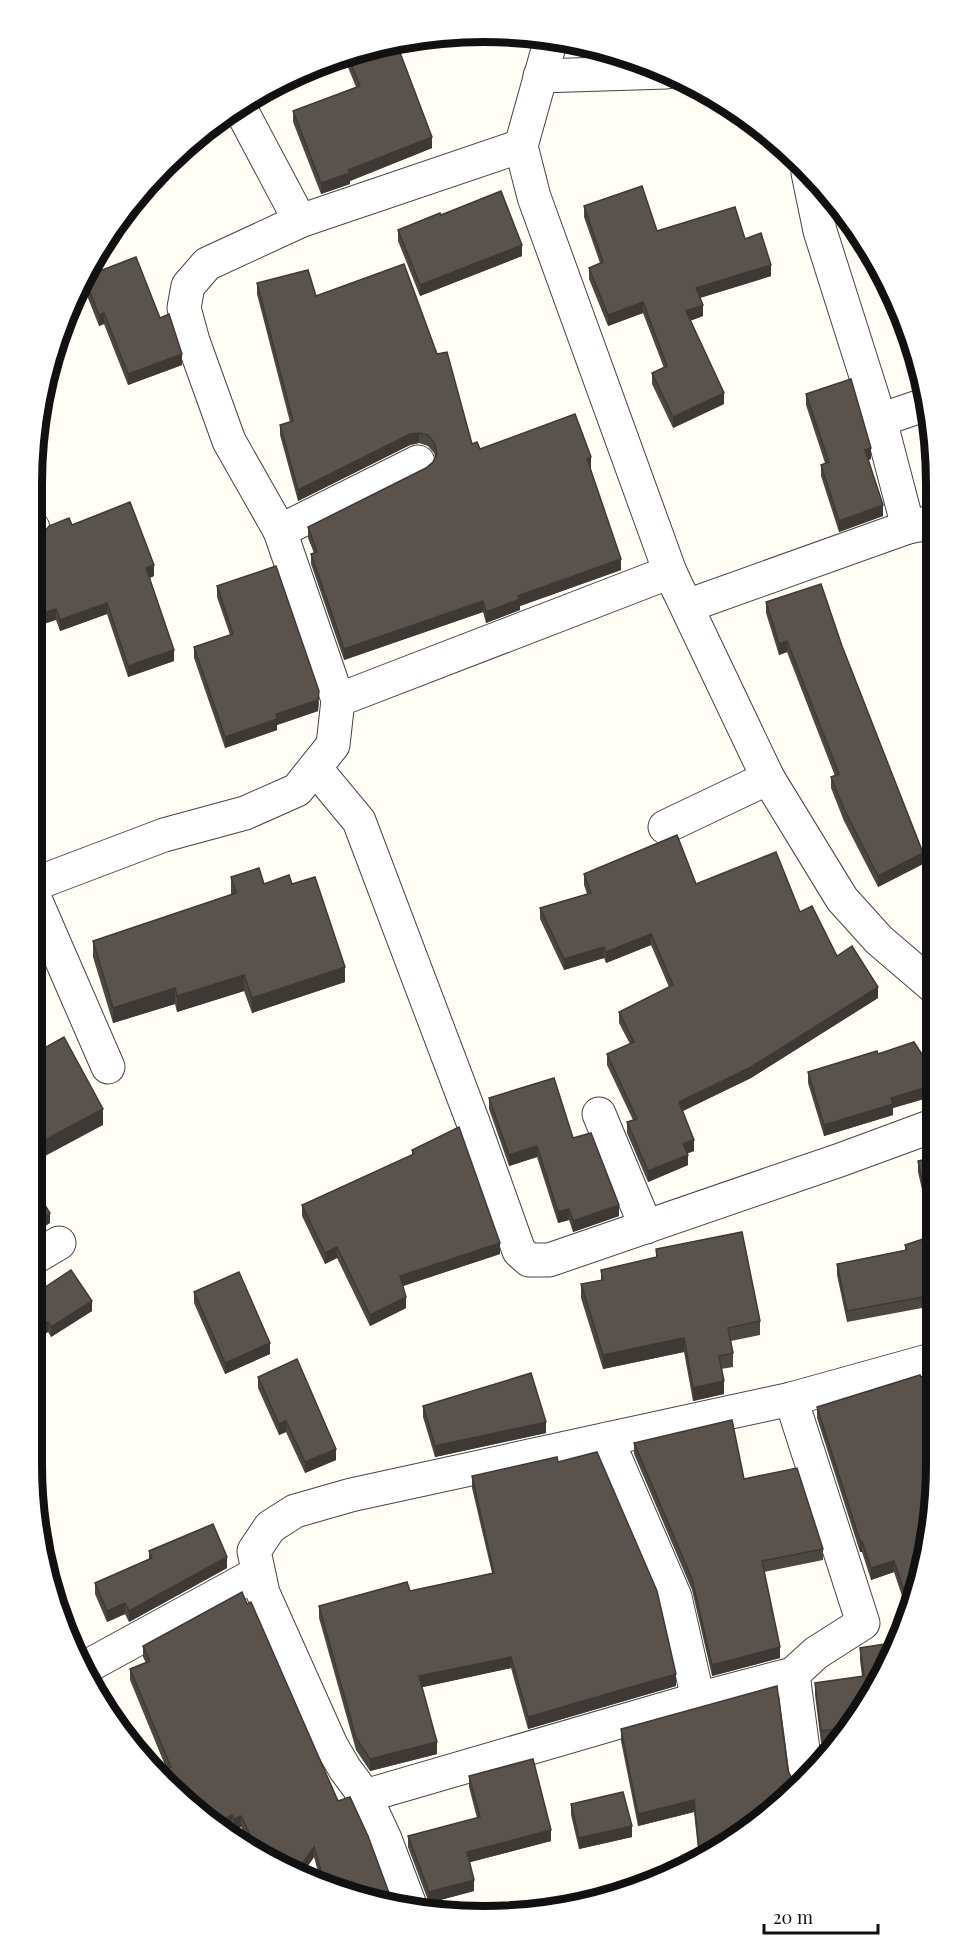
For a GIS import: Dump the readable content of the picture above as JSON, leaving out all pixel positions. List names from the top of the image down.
{
  "scale_bar": "20 m"
}
